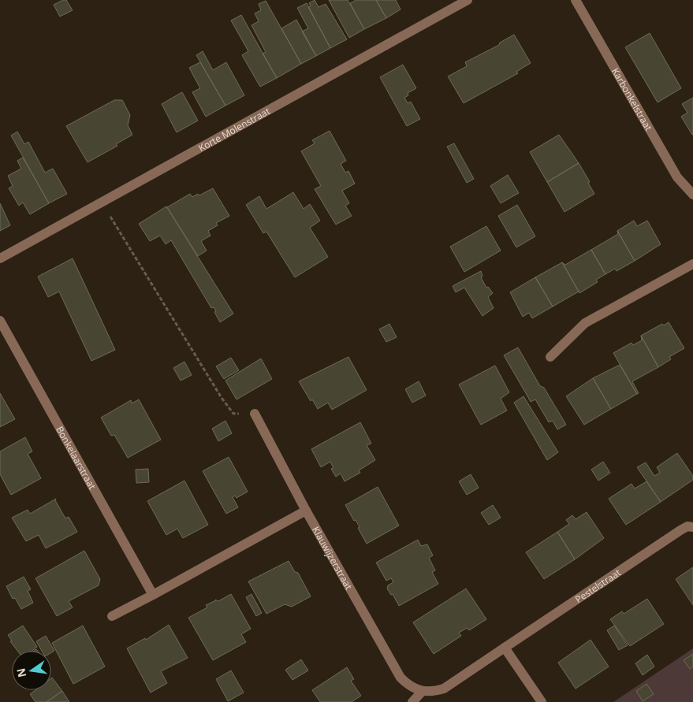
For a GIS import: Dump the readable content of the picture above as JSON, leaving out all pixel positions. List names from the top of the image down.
{
  "streets": {
    "street": [
      "Karbonkelstraat",
      "Korte Molenstraat",
      "Bonkelaarstraat",
      "Klauwijzerstraat",
      "Pestelstraat"
    ]
  },
  "north": "left"
}
